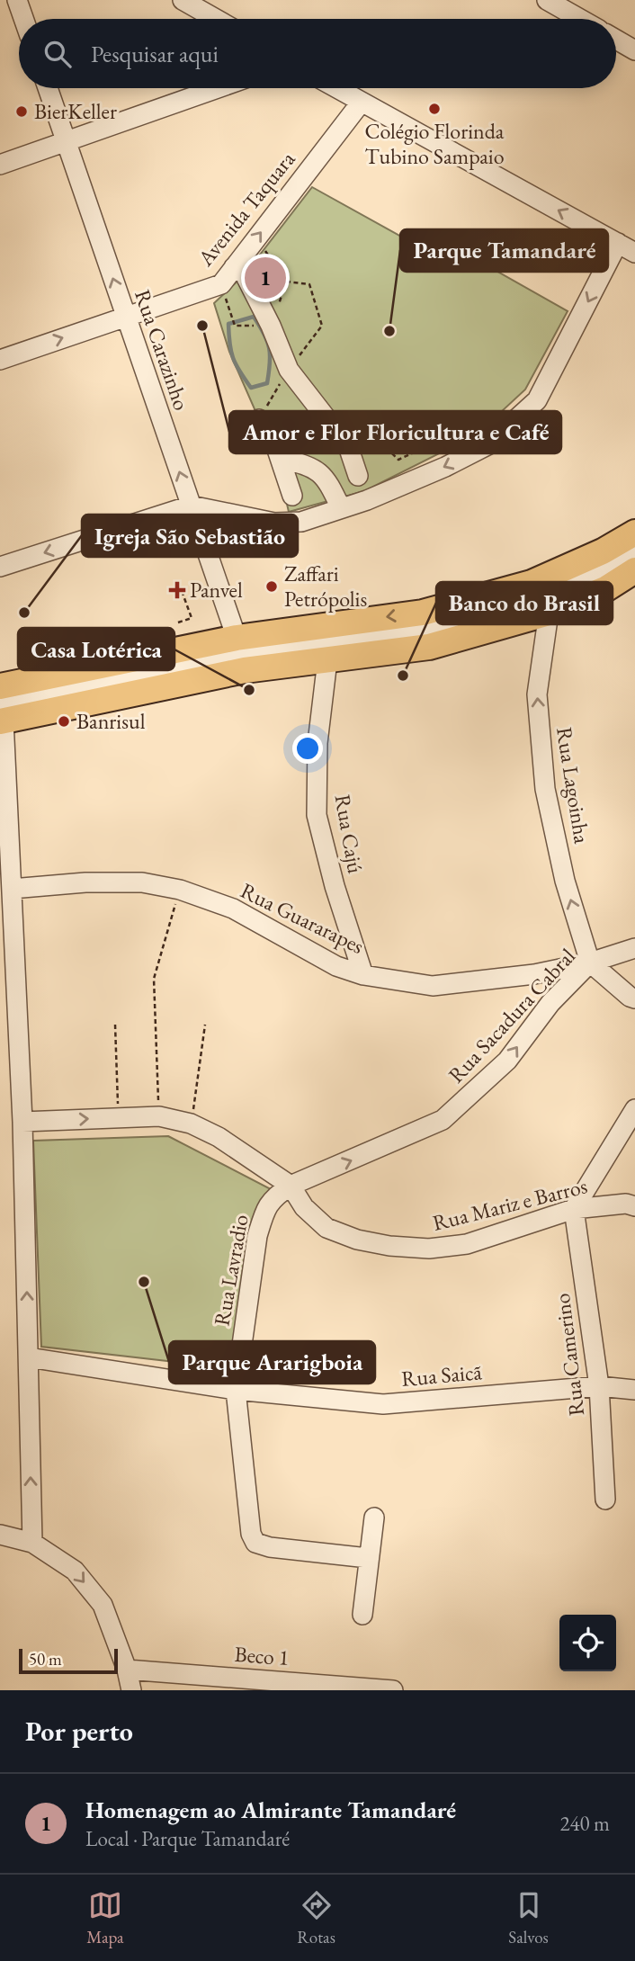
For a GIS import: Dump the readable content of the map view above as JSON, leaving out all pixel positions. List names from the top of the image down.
{
  "streets": {
    "street": [
      "Avenida Taquara",
      "Rua Carazinho",
      "Rua Lagoinha",
      "Rua Cajú",
      "Rua Guararapes",
      "Rua Sacadura Cabral",
      "Rua Mariz e Barros",
      "Rua Lavradio",
      "Rua Camerino",
      "Rua Saicã",
      "Beco 1"
    ]
  },
  "crossings": [
    ["Avenida Taquara", "Rua Carazinho"],
    ["Rua Lagoinha", "Rua Guararapes"],
    ["Rua Lagoinha", "Rua Sacadura Cabral"],
    ["Rua Cajú", "Rua Guararapes"],
    ["Rua Guararapes", "Rua Sacadura Cabral"],
    ["Rua Sacadura Cabral", "Rua Mariz e Barros"],
    ["Rua Sacadura Cabral", "Rua Lavradio"],
    ["Rua Mariz e Barros", "Rua Lavradio"],
    ["Rua Mariz e Barros", "Rua Camerino"],
    ["Rua Lavradio", "Rua Saicã"],
    ["Rua Camerino", "Rua Saicã"]
  ],
  "one_way": ["Avenida Taquara", "Rua Lagoinha"],
  "places": {
    "other": [
      "Colégio Florinda Tubino Sampaio",
      "BierKeller",
      "Amor e Flor Floricultura e Café",
      "Parque Tamandaré",
      "Zaffari Petrópolis",
      "Igreja São Sebastião",
      "Banco do Brasil",
      "Casa Lotérica",
      "Banrisul",
      "Parque Ararigboia"
    ],
    "health": ["Panvel"]
  },
  "scale_bar": "50 m",
  "page": {
    "search": "Pesquisar aqui",
    "pins": "1",
    "scale": "50 m",
    "heading": "Por perto",
    "list": [
      {
        "mark": "1",
        "name": "Homenagem ao Almirante Tamandaré",
        "note": "Local · Parque Tamandaré",
        "value": "240 m"
      }
    ],
    "nav": ["Mapa", "Rotas", "Salvos"]
  }
}
